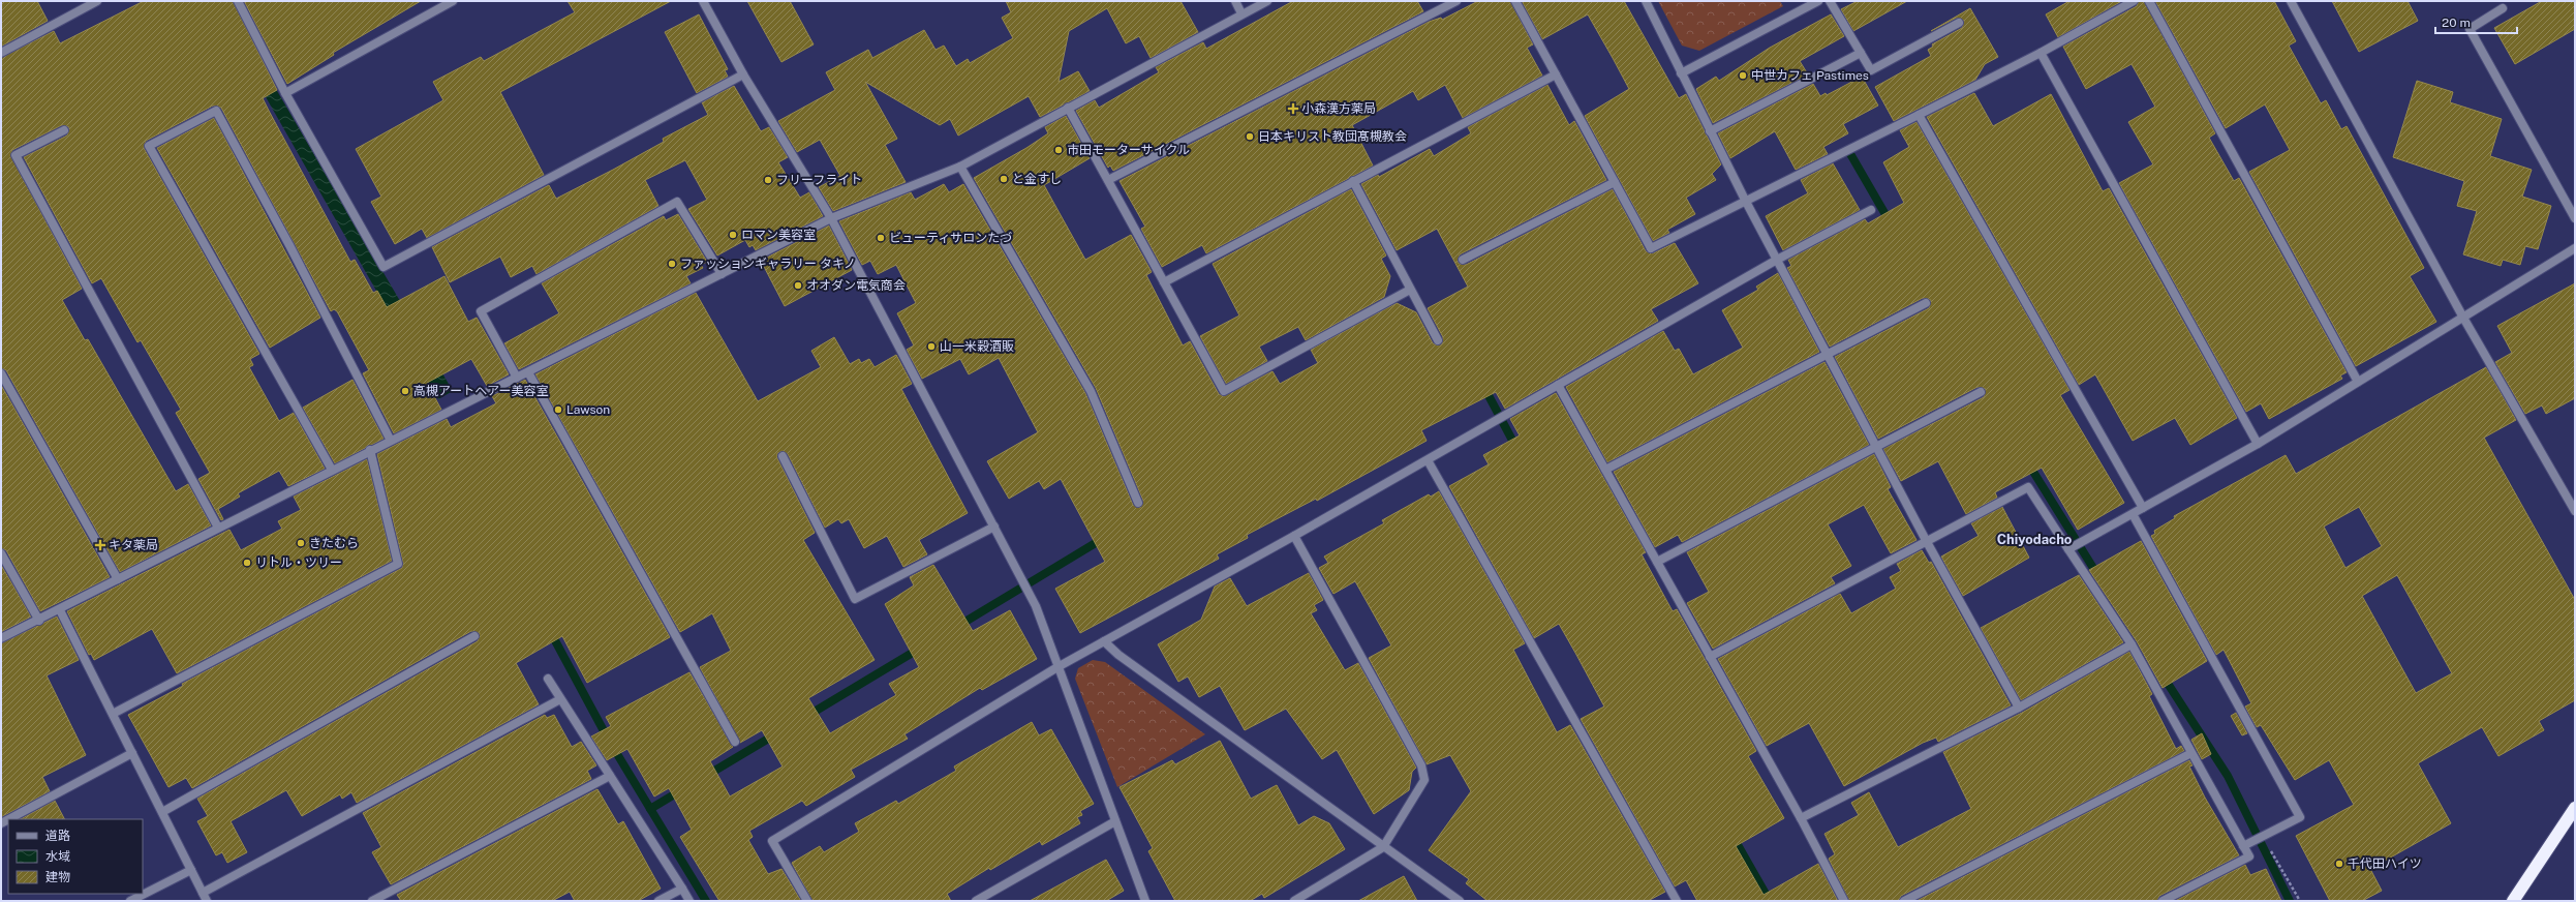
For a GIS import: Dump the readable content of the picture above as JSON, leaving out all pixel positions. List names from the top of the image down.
{
  "districts": ["Chiyodacho"],
  "places": {
    "other": [
      "中世カフェ Pastimes",
      "日本キリスト教団髙槻教会",
      "市田モーターサイクル",
      "と金すし",
      "フリーフライト",
      "ロマン美容室",
      "ビューティサロンたづ",
      "ファッションギャラリー タキノ",
      "オオダン電気商会",
      "山一米穀酒販",
      "高槻アートヘアー美容室",
      "Lawson",
      "きたむら",
      "リトル・ツリー",
      "千代田ハイツ"
    ],
    "health": ["小森漢方薬局", "キタ薬局"]
  },
  "legend": ["道路", "水域", "建物"],
  "scale_bar": "20 m"
}
